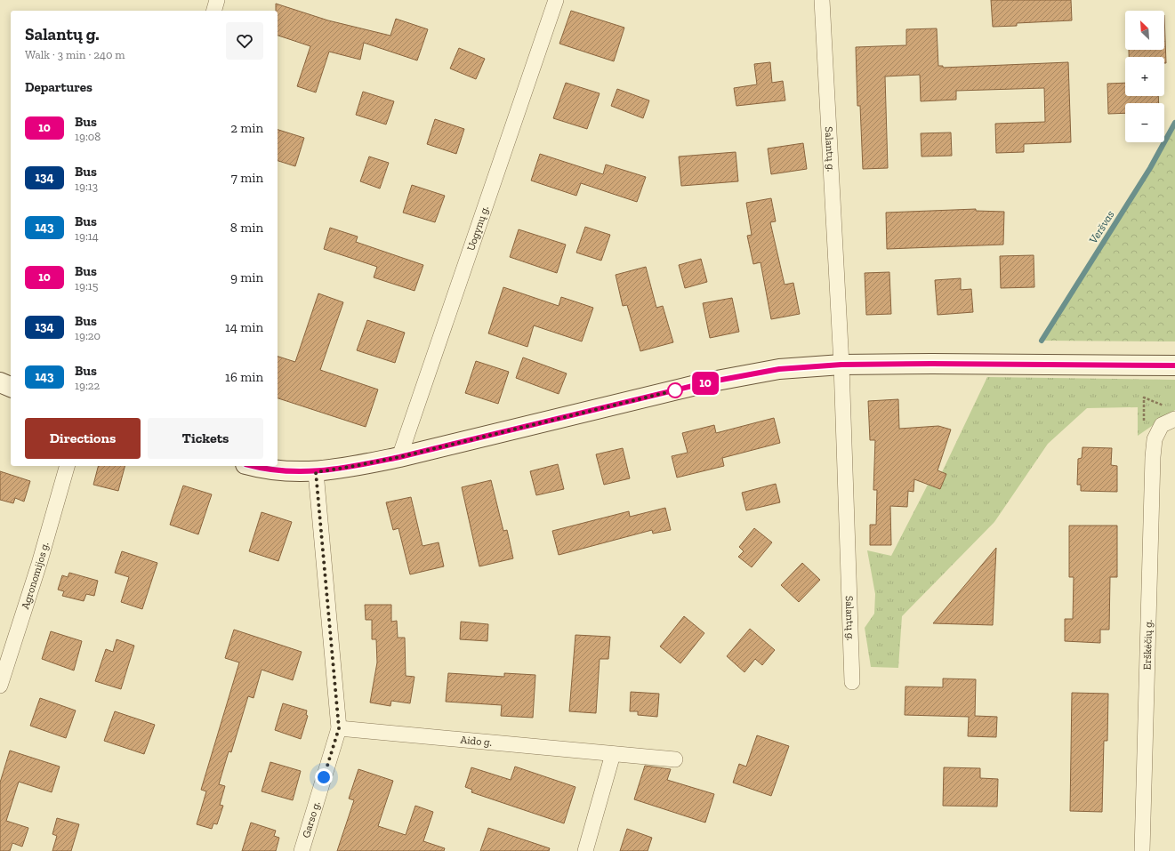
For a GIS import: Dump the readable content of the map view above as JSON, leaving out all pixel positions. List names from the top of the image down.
{
  "streets": {
    "street": [
      "Salantų g.",
      "Uogynų g.",
      "Agronomijos g.",
      "Erškėčių g.",
      "Aido g.",
      "Garso g."
    ]
  },
  "crossings": [
    ["Aido g.", "Garso g."]
  ],
  "water": ["Veršvas"],
  "lines": ["bus line 10"],
  "north": "top left",
  "page": {
    "on_map": "10",
    "map_buttons": ["+", "−"],
    "heading": [
      ["Salantų g.", "Walk · 3 min · 240 m"],
      "Departures"
    ],
    "list": [
      {
        "mark": "10",
        "name": "Bus",
        "note": "19:08",
        "value": "2 min"
      },
      {
        "mark": "134",
        "name": "Bus",
        "note": "19:13",
        "value": "7 min"
      },
      {
        "mark": "143",
        "name": "Bus",
        "note": "19:14",
        "value": "8 min"
      },
      {
        "mark": "10",
        "name": "Bus",
        "note": "19:15",
        "value": "9 min"
      },
      {
        "mark": "134",
        "name": "Bus",
        "note": "19:20",
        "value": "14 min"
      },
      {
        "mark": "143",
        "name": "Bus",
        "note": "19:22",
        "value": "16 min"
      }
    ],
    "buttons": ["Directions", "Tickets"]
  }
}
